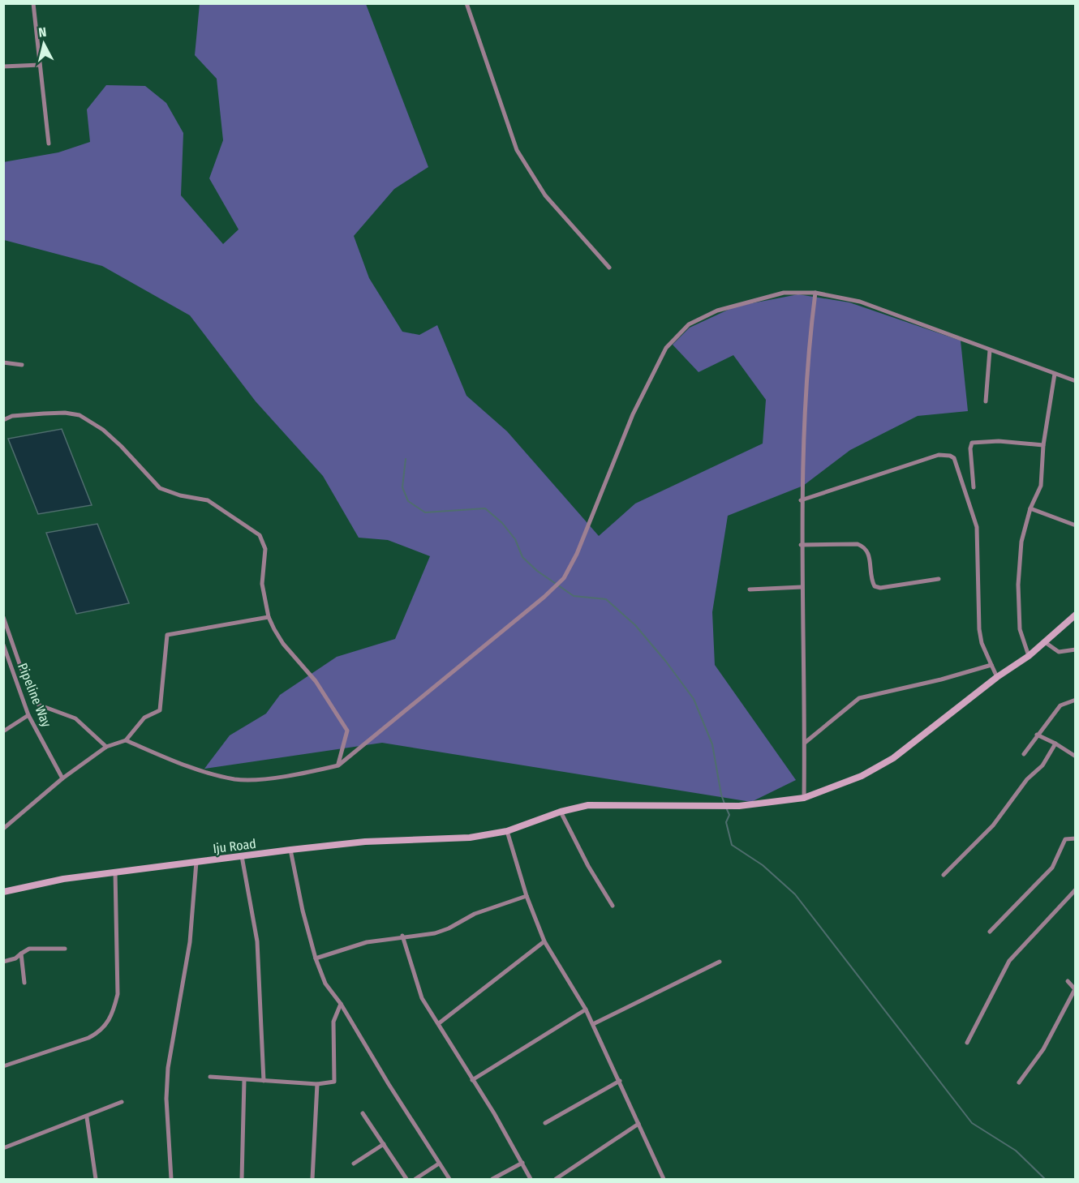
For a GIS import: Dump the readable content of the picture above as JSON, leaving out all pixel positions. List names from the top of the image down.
{
  "streets": {
    "main road": ["Iju Road"],
    "street": ["Pipeline Way"]
  },
  "north": "top"
}
